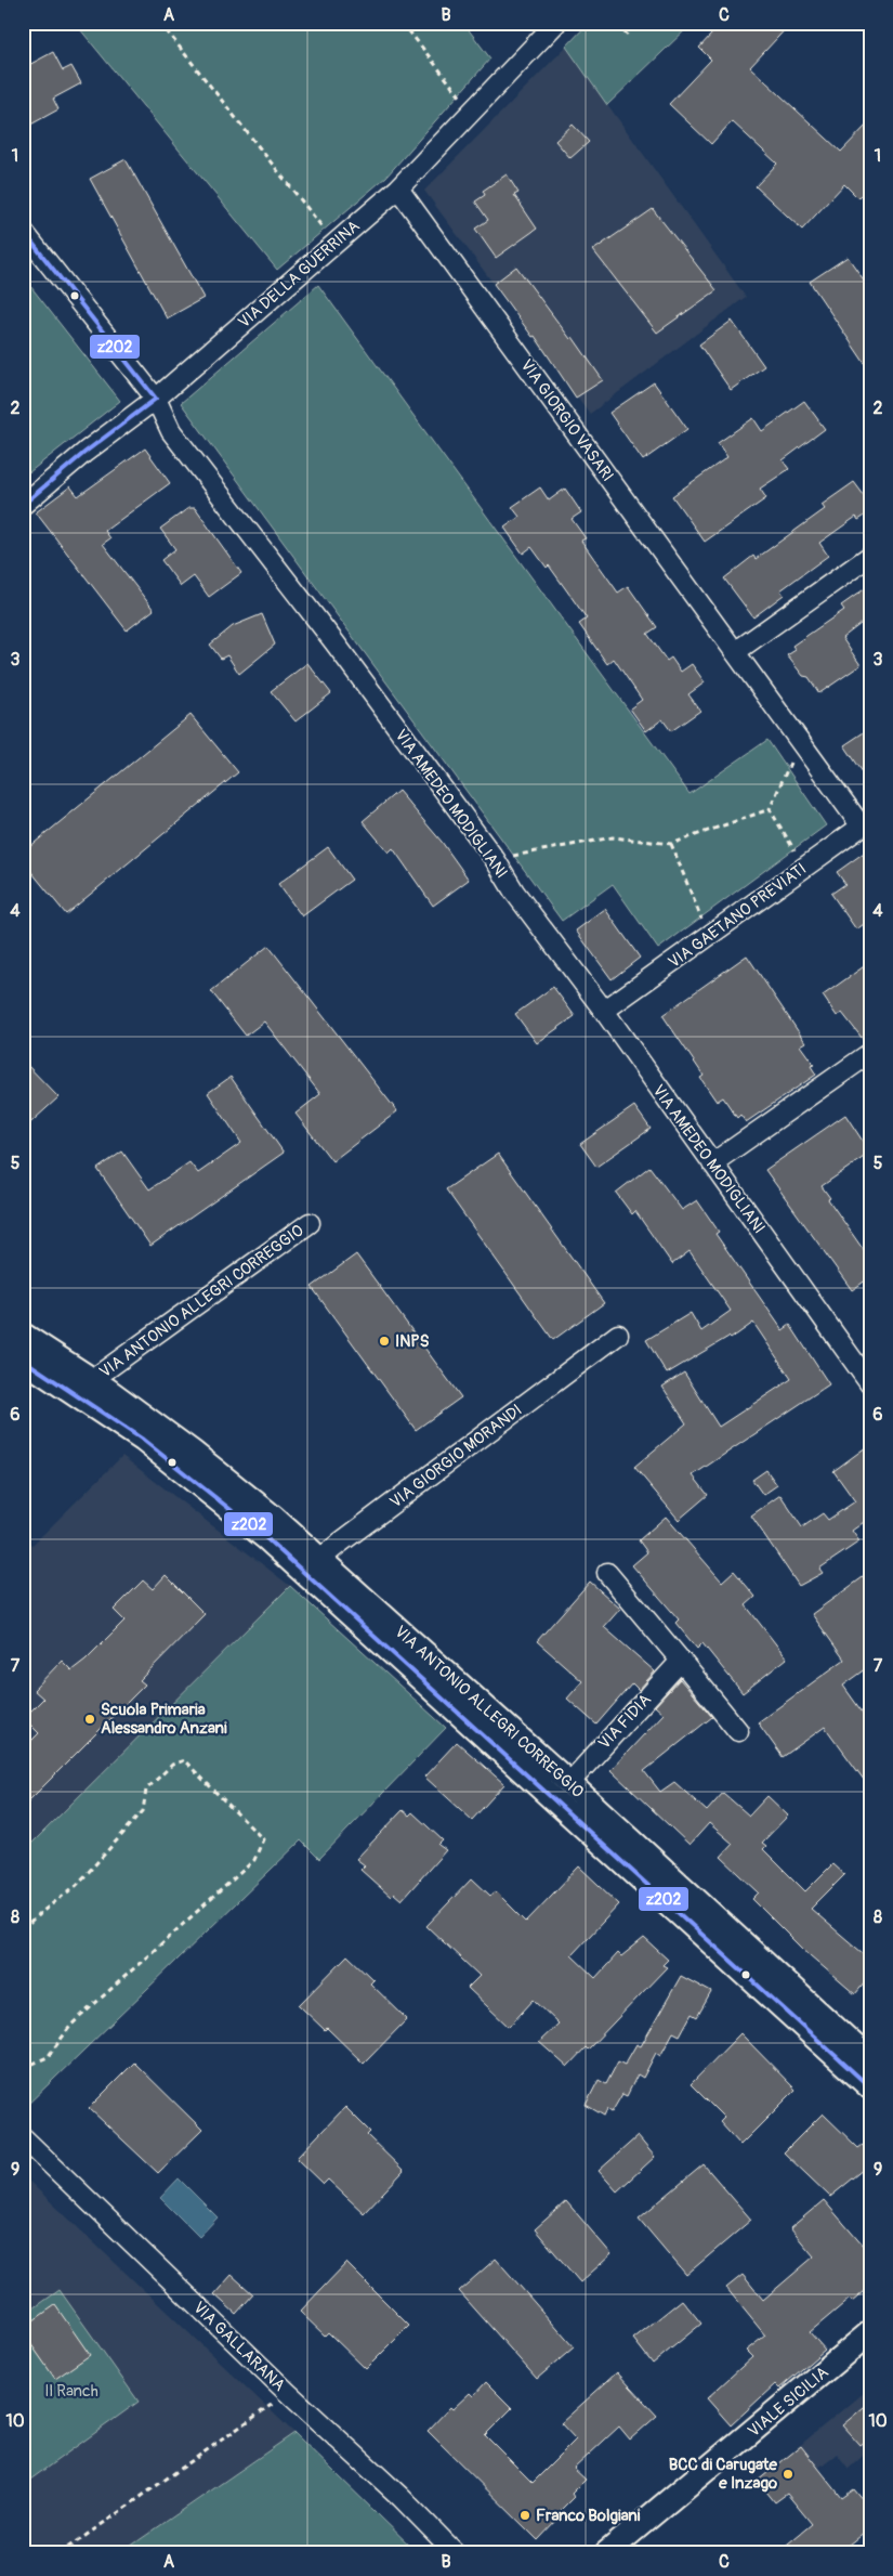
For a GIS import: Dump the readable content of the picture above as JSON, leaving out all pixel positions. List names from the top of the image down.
{
  "streets": {
    "street": [
      "VIA DELLA GUERRINA",
      "VIA GIORGIO VASARI",
      "VIA AMEDEO MODIGLIANI",
      "VIA GAETANO PREVIATI",
      "VIA ANTONIO ALLEGRI CORREGGIO",
      "VIA GIORGIO MORANDI",
      "VIA FIDIA",
      "VIA GALLARANA",
      "VIALE SICILIA"
    ]
  },
  "crossings": [
    ["VIA DELLA GUERRINA", "VIA GIORGIO VASARI"],
    ["VIA DELLA GUERRINA", "VIA AMEDEO MODIGLIANI"],
    ["VIA GIORGIO VASARI", "VIA GAETANO PREVIATI"],
    ["VIA AMEDEO MODIGLIANI", "VIA GAETANO PREVIATI"],
    ["VIA ANTONIO ALLEGRI CORREGGIO", "VIA GIORGIO MORANDI"],
    ["VIA ANTONIO ALLEGRI CORREGGIO", "VIA FIDIA"]
  ],
  "parks": ["Il Ranch"],
  "places": [
    "INPS",
    "Scuola Primaria Alessandro Anzani",
    "BCC di Carugate e Inzago",
    "Franco Bolgiani"
  ],
  "lines": ["transit line z202"],
  "grid": {
    "columns": ["A", "B", "C"],
    "rows": [
      "1",
      "2",
      "3",
      "4",
      "5",
      "6",
      "7",
      "8",
      "9",
      "10"
    ]
  }
}
